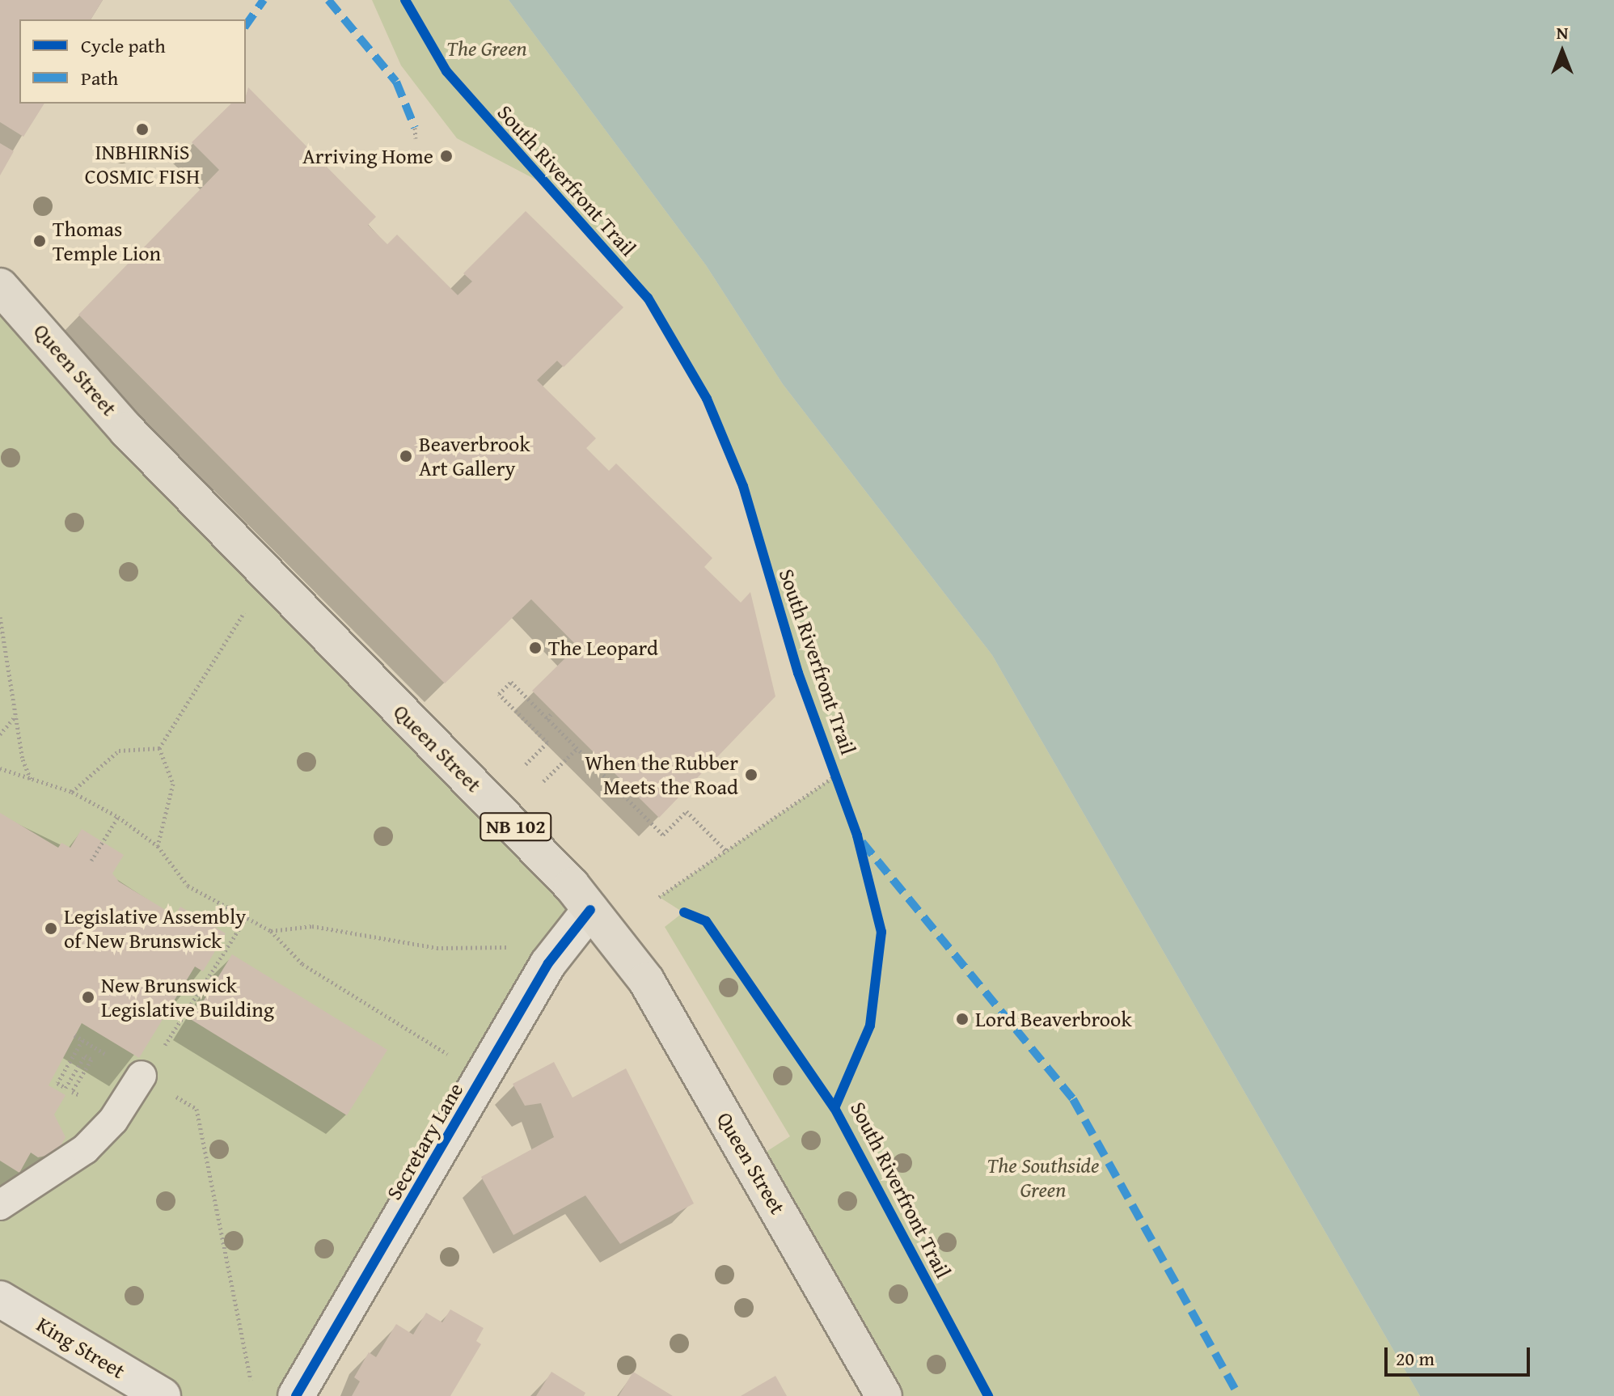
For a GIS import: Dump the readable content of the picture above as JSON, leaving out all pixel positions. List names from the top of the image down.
{
  "streets": {
    "main road": ["Queen Street", "NB 102"],
    "street": ["Secretary Lane", "King Street"],
    "cycle path": ["South Riverfront Trail"]
  },
  "crossings": [
    ["Queen Street", "Secretary Lane"]
  ],
  "parks": ["The Green", "The Southside Green"],
  "places": [
    "INBHIRNiS COSMIC FISH",
    "Arriving Home",
    "Thomas Temple Lion",
    "Beaverbrook Art Gallery",
    "The Leopard",
    "When the Rubber Meets the Road",
    "Legislative Assembly of New Brunswick",
    "New Brunswick Legislative Building",
    "Lord Beaverbrook"
  ],
  "legend": ["Cycle path", "Path"],
  "scale_bar": "20 m",
  "north": "top"
}
